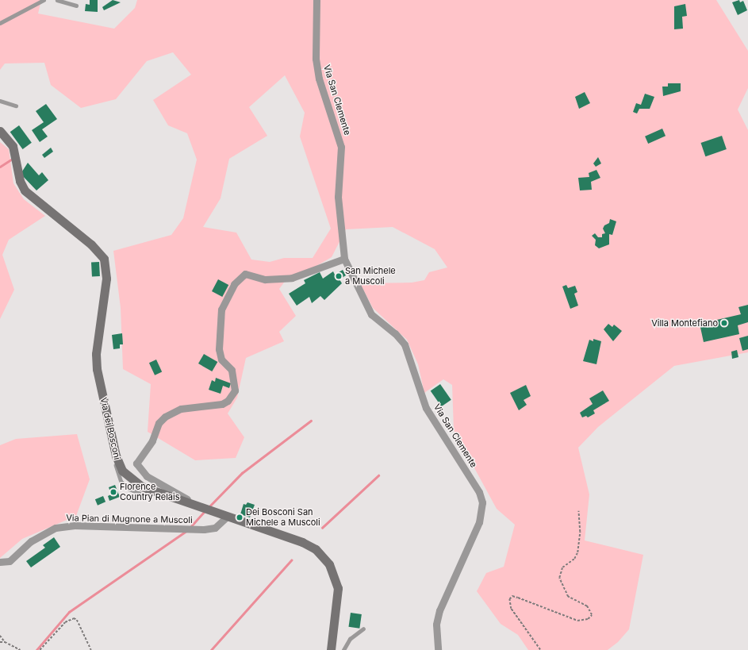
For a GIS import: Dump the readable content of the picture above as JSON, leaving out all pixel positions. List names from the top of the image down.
{
  "streets": {
    "main road": ["Via dei Bosconi"],
    "street": ["Via San Clemente", "Via Pian di Mugnone a Muscoli"]
  },
  "crossings": [
    ["Via dei Bosconi", "Via Pian di Mugnone a Muscoli"]
  ],
  "places": [
    "San Michele a Muscoli",
    "Villa Montefiano",
    "Florence Country Relais",
    "Dei Bosconi San Michele a Muscoli"
  ]
}
